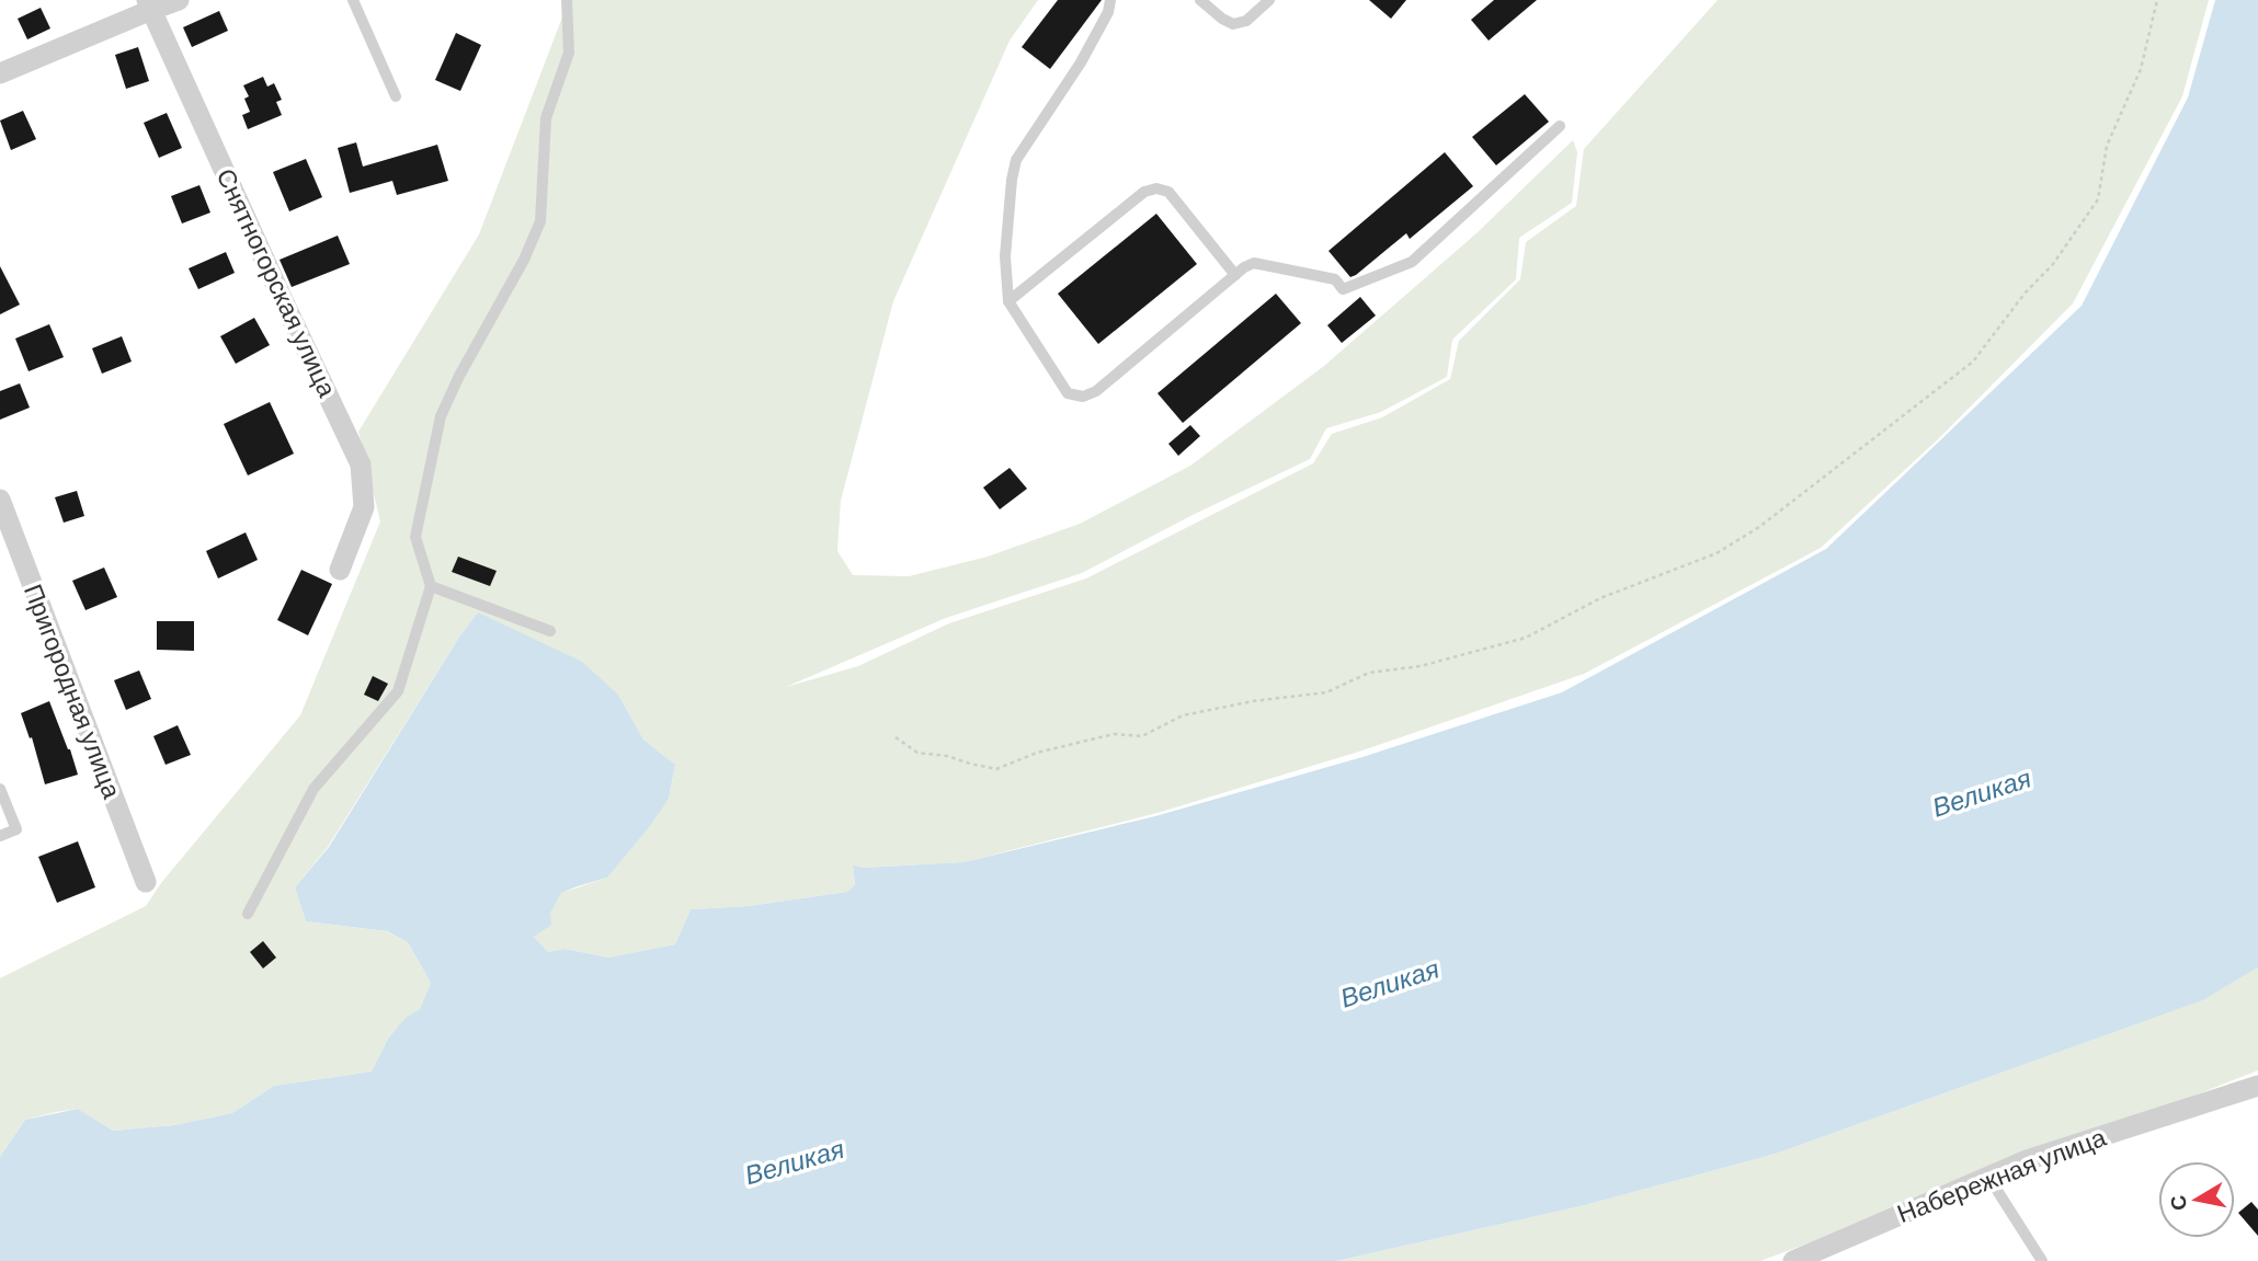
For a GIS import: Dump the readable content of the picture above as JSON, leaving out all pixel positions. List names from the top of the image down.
{
  "streets": {
    "street": ["Снятногорская улица", "Пригородная улица", "Набережная улица"]
  },
  "water": ["Великая"],
  "north": "left"
}
